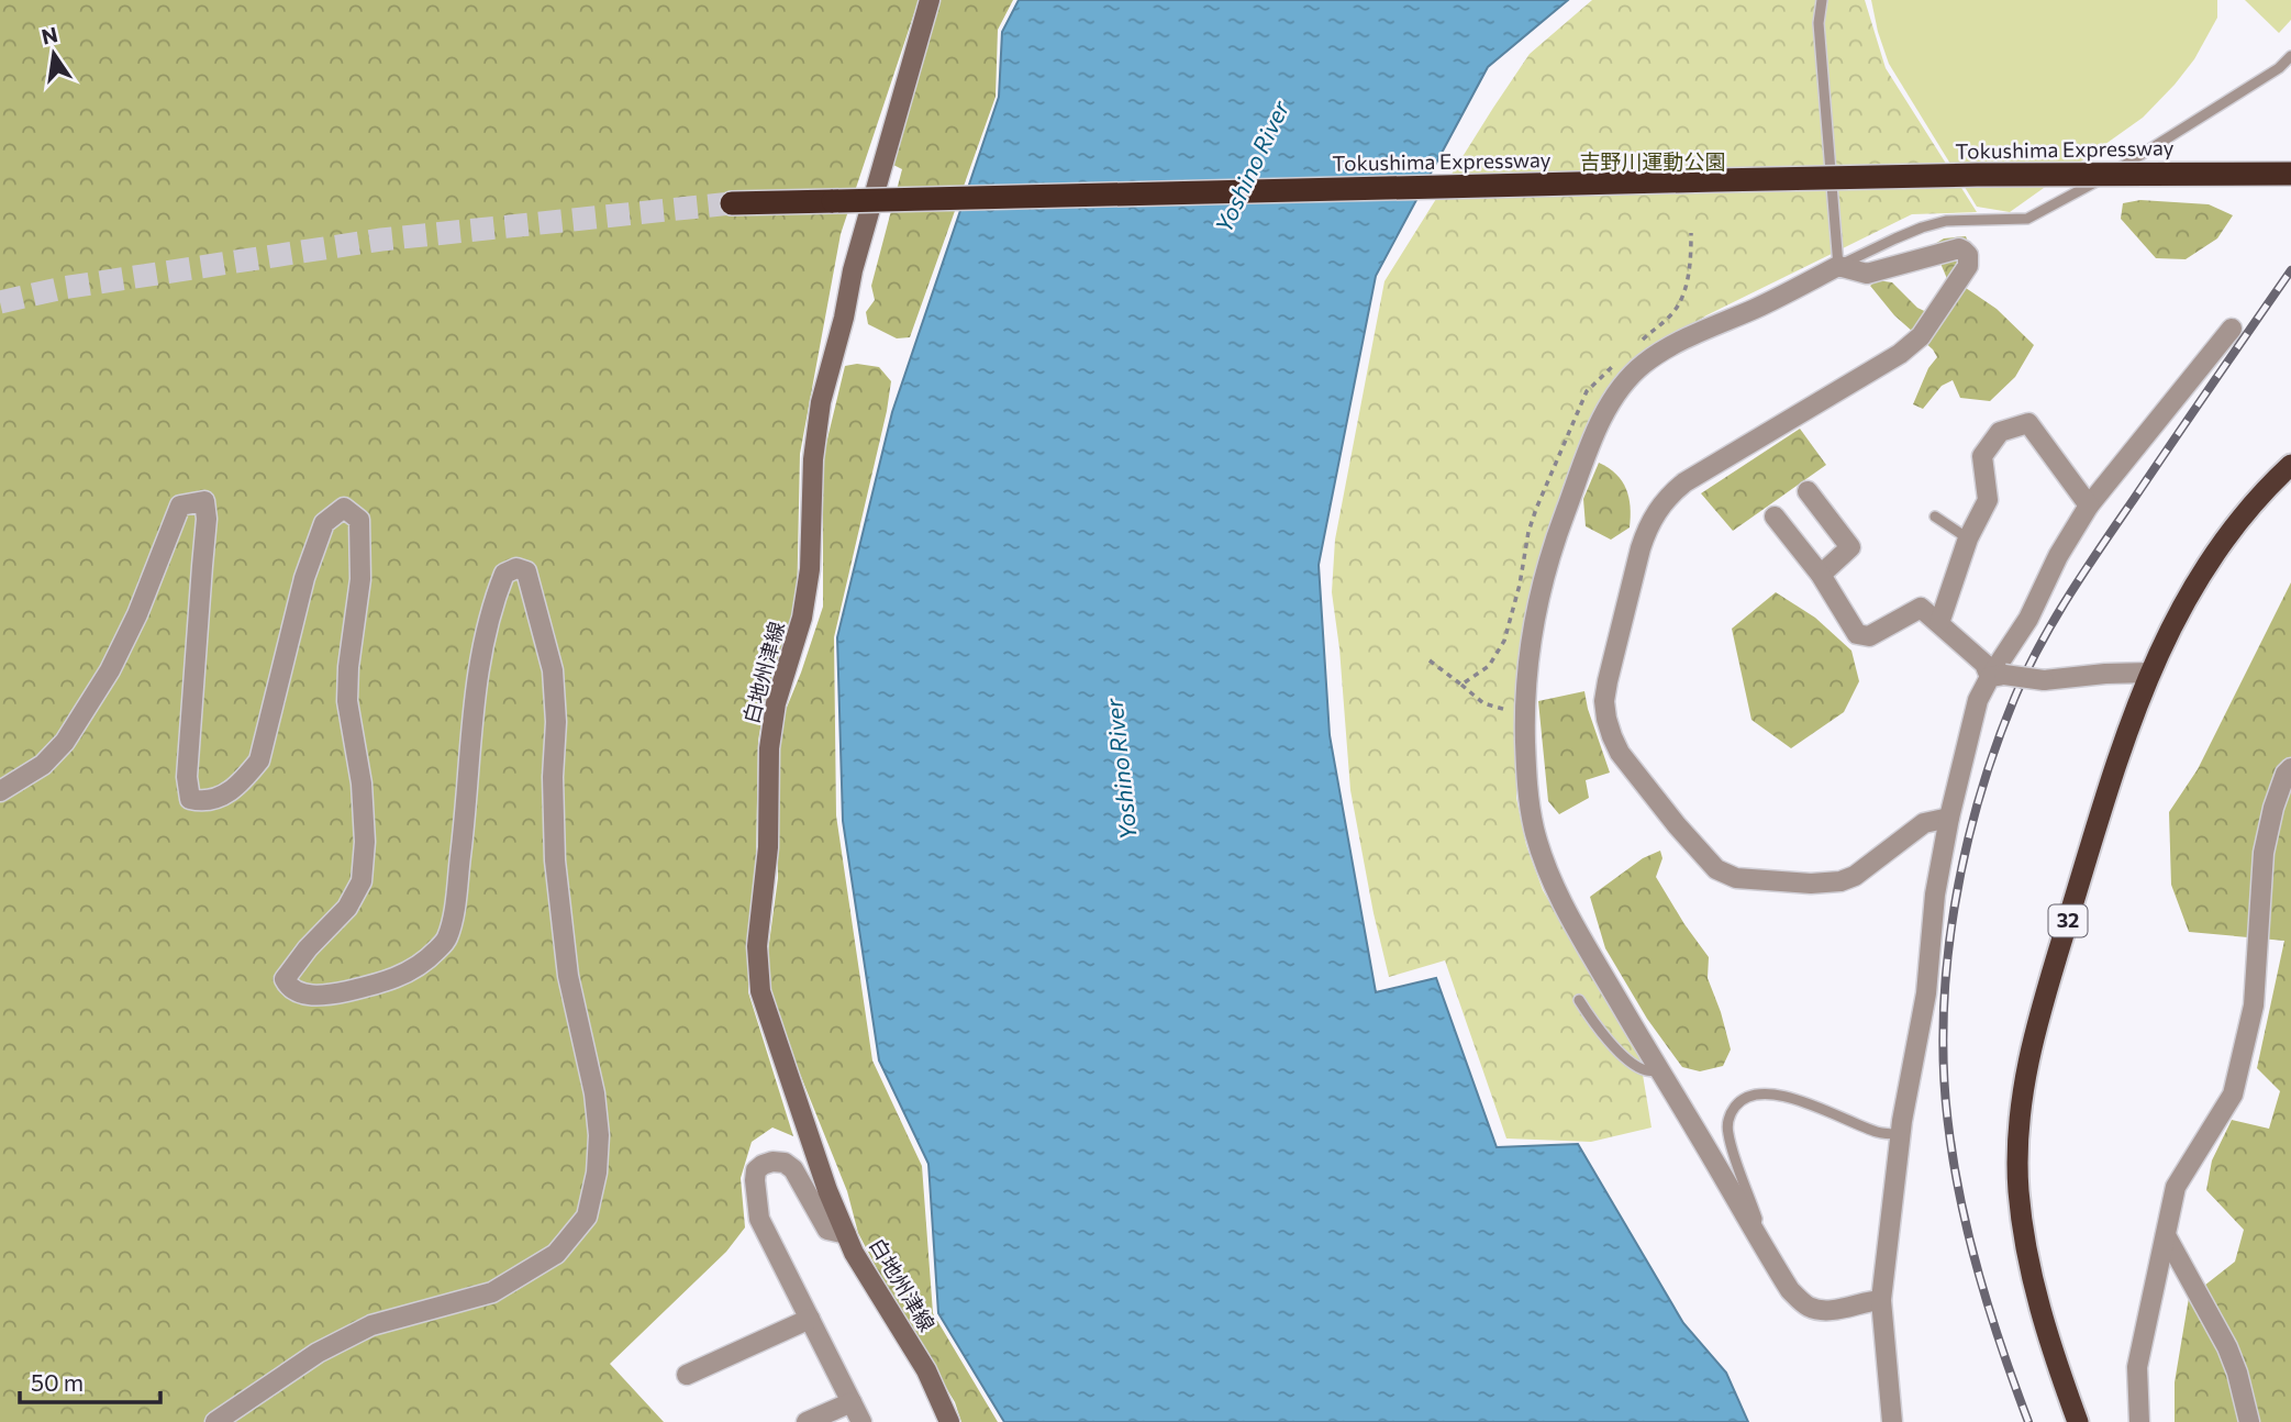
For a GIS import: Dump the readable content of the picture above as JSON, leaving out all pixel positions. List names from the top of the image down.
{
  "streets": {
    "highway": ["Tokushima Expressway", "32"],
    "main road": ["白地州津線"]
  },
  "water": ["Yoshino River"],
  "parks": ["吉野川運動公園"],
  "scale_bar": "50 m",
  "north": "top"
}
